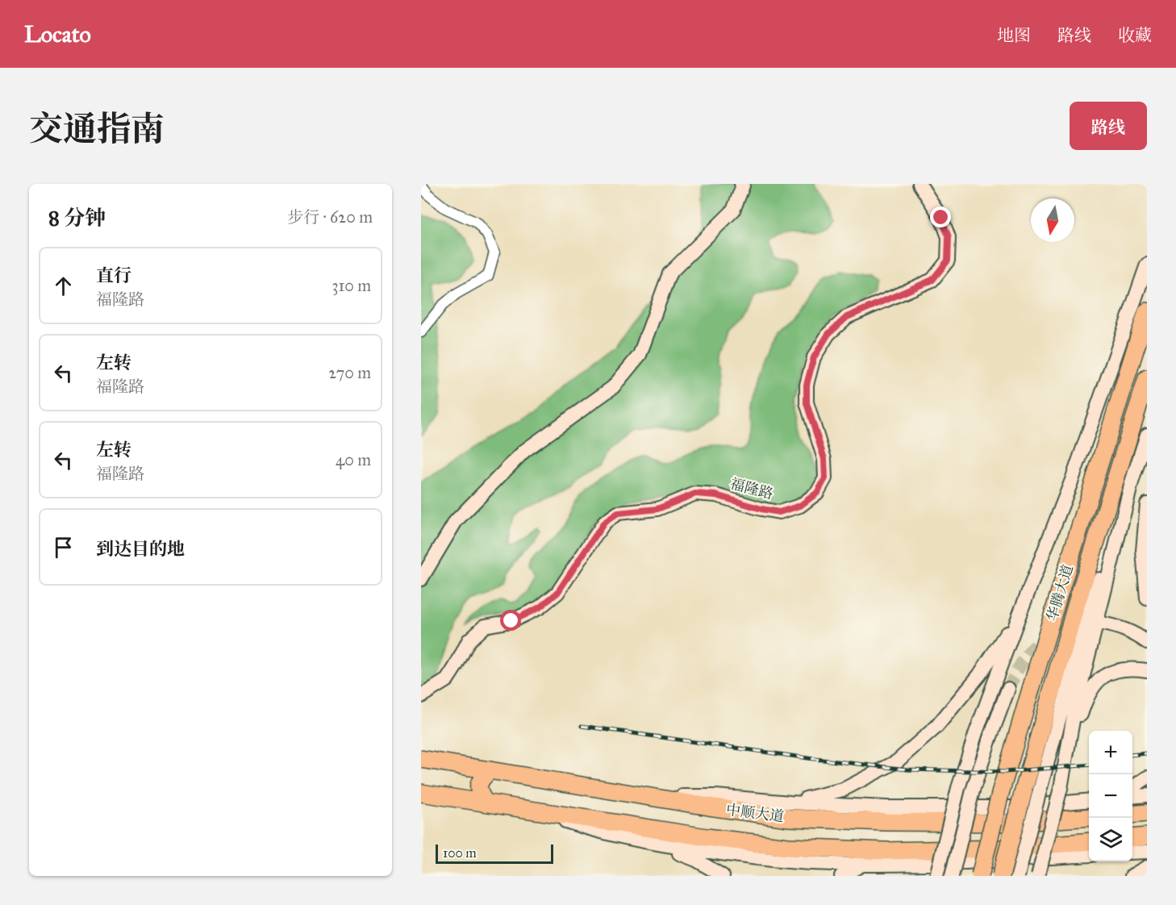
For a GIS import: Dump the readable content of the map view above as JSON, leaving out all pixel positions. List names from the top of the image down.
{
  "streets": {
    "highway": ["华腾大道", "中顺大道"],
    "main road": ["福隆路"]
  },
  "scale_bar": "100 m",
  "north": "bottom",
  "page": {
    "header": "Locato",
    "nav": ["地图", "路线", "收藏"],
    "title": "交通指南",
    "buttons": "路线",
    "heading": ["8 分钟", "步行 · 620 m"],
    "list": [
      ["直行", "福隆路", "310 m"],
      ["左转", "福隆路", "270 m"],
      ["左转", "福隆路", "40 m"],
      "到达目的地"
    ],
    "map_buttons": ["+", "−"],
    "scale": "100 m"
  }
}
